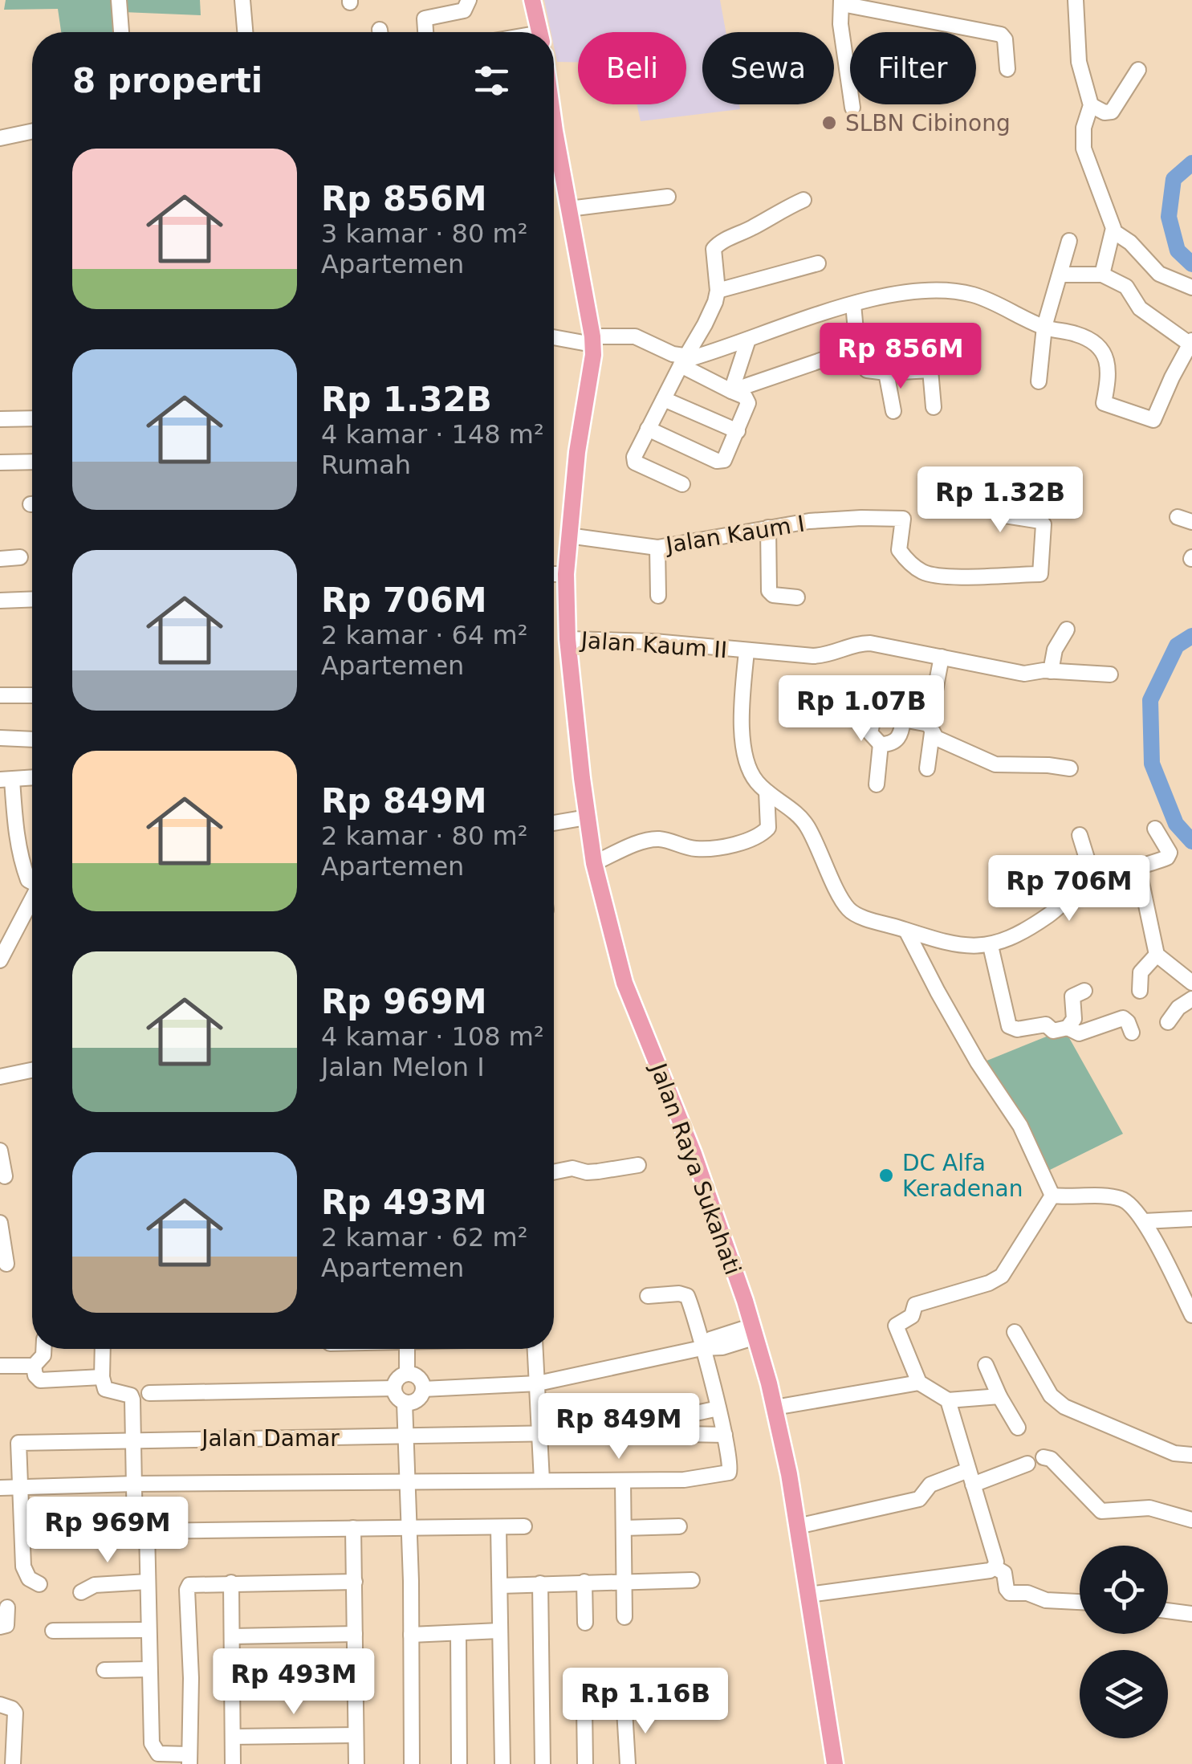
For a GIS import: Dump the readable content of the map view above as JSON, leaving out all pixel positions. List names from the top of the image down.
{
  "streets": {
    "main road": ["Jalan Raya Sukahati"],
    "street": ["Jalan Kaum I", "Jalan Kaum II", "Jalan Damar"]
  },
  "crossings": [
    ["Jalan Kaum I", "Jalan Raya Sukahati"],
    ["Jalan Kaum II", "Jalan Raya Sukahati"]
  ],
  "places": ["SLBN Cibinong", "DC Alfa Keradenan"],
  "page": {
    "chip": ["Beli", "Sewa", "Filter"],
    "heading": "8 properti",
    "list": [
      {
        "name": "Rp 856M",
        "note": "3 kamar · 80 m² · Apartemen"
      },
      {
        "name": "Rp 1.32B",
        "note": "4 kamar · 148 m² · Rumah"
      },
      {
        "name": "Rp 706M",
        "note": "2 kamar · 64 m² · Apartemen"
      },
      {
        "name": "Rp 849M",
        "note": "2 kamar · 80 m² · Apartemen"
      },
      {
        "name": "Rp 969M",
        "note": "4 kamar · 108 m² · Jalan Melon I"
      },
      {
        "name": "Rp 493M",
        "note": "2 kamar · 62 m² · Apartemen"
      }
    ],
    "price": [
      "Rp 856M",
      "Rp 1.32B",
      "Rp 1.07B",
      "Rp 706M",
      "Rp 849M",
      "Rp 969M",
      "Rp 493M",
      "Rp 1.16B"
    ]
  }
}
